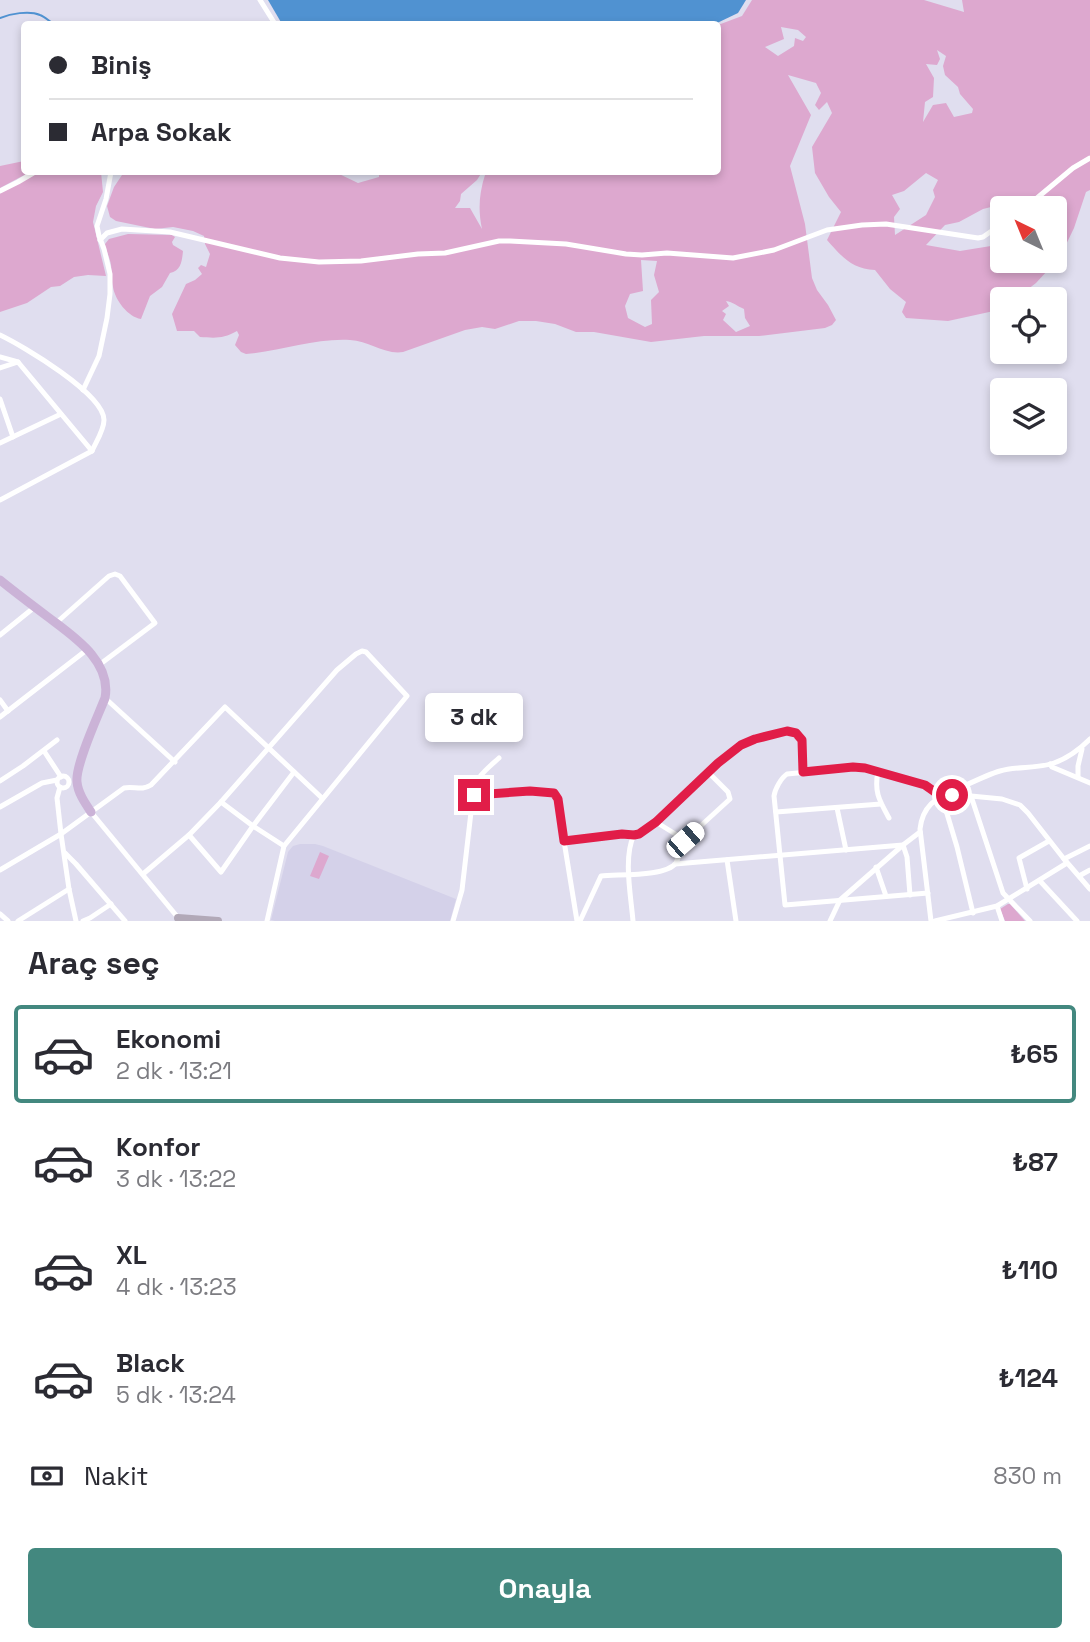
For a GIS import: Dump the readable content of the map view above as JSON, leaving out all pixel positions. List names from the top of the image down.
{
  "north": "top left",
  "page": {
    "banner": ["Biniş", "Arpa Sokak"],
    "bubble": "3 dk",
    "heading": "Araç seç",
    "list": [
      {
        "name": "Ekonomi",
        "note": "2 dk · 13:21",
        "value": "₺65"
      },
      {
        "name": "Konfor",
        "note": "3 dk · 13:22",
        "value": "₺87"
      },
      {
        "name": "XL",
        "note": "4 dk · 13:23",
        "value": "₺110"
      },
      {
        "name": "Black",
        "note": "5 dk · 13:24",
        "value": "₺124"
      }
    ],
    "pay": ["Nakit", "830 m"],
    "buttons": "Onayla"
  }
}
